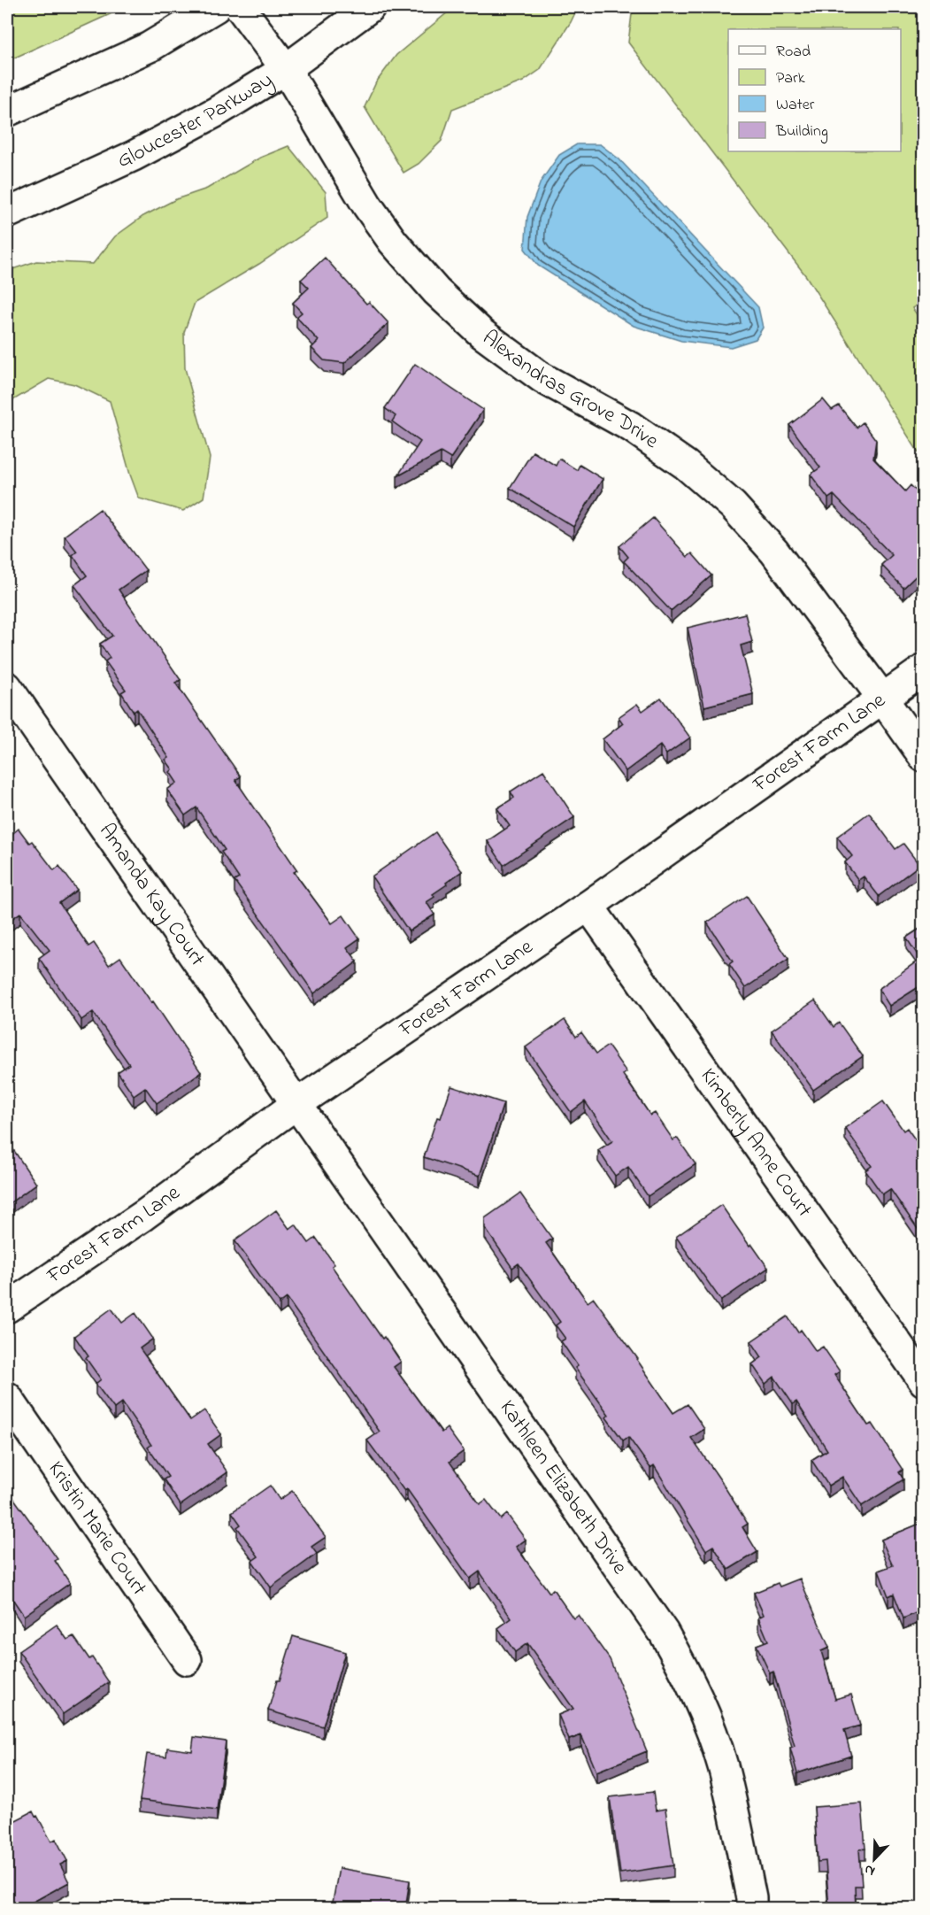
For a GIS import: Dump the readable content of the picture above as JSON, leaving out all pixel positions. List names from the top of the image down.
{
  "streets": {
    "street": [
      "Gloucester Parkway",
      "Alexandras Grove Drive",
      "Forest Farm Lane",
      "Amanda Kay Court",
      "Kimberly Anne Court",
      "Kathleen Elizabeth Drive",
      "Kristin Marie Court"
    ]
  },
  "crossings": [
    ["Gloucester Parkway", "Alexandras Grove Drive"],
    ["Alexandras Grove Drive", "Forest Farm Lane"],
    ["Forest Farm Lane", "Amanda Kay Court"],
    ["Forest Farm Lane", "Kimberly Anne Court"],
    ["Forest Farm Lane", "Kathleen Elizabeth Drive"],
    ["Amanda Kay Court", "Kathleen Elizabeth Drive"]
  ],
  "legend": [
    "Road",
    "Park",
    "Water",
    "Building"
  ],
  "north": "bottom left"
}
